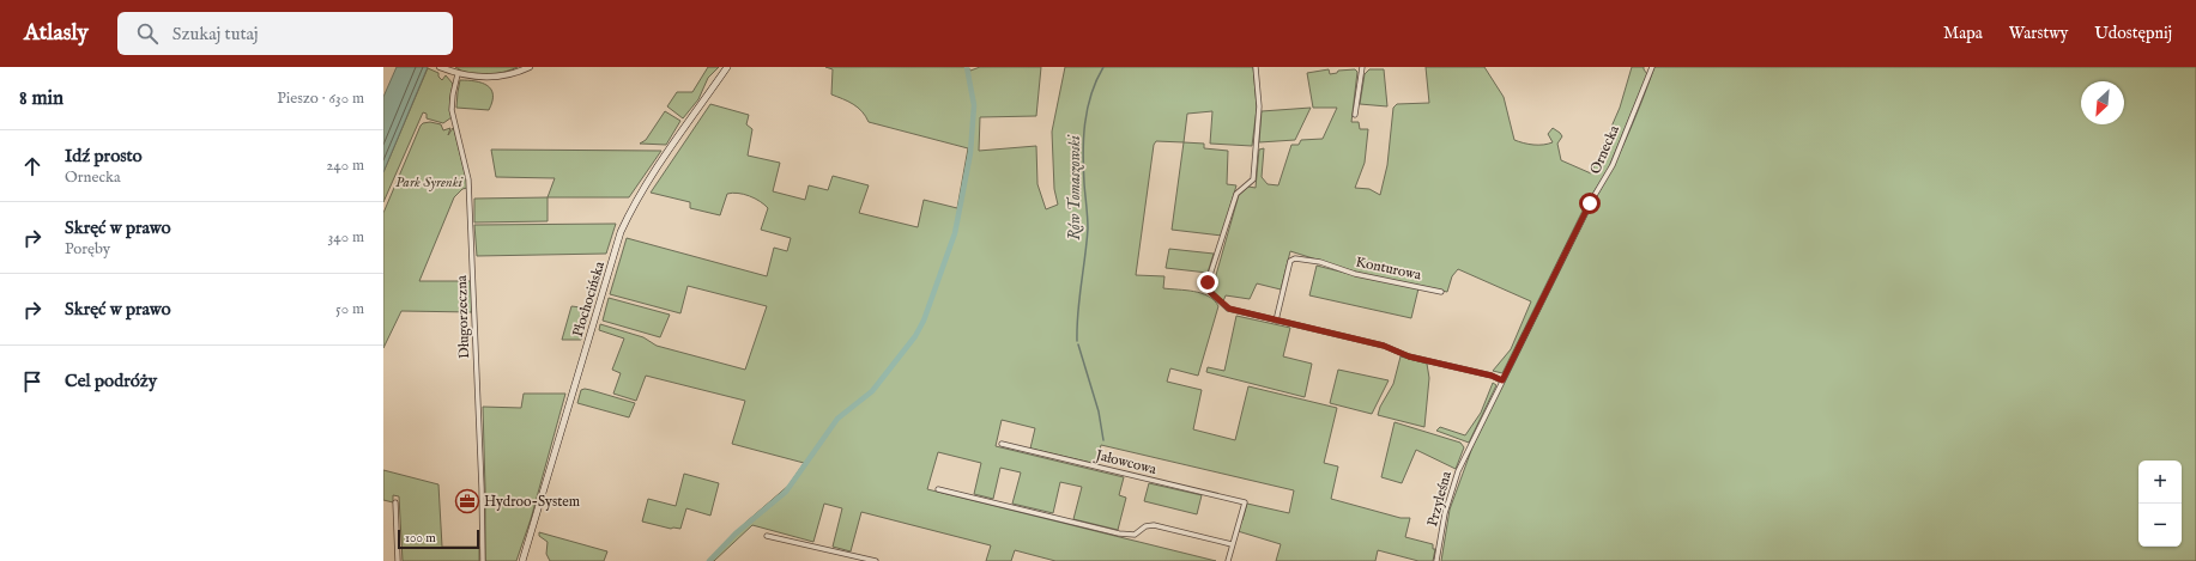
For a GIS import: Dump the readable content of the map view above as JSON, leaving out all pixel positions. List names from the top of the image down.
{
  "streets": {
    "main road": ["Płochocińska"],
    "street": [
      "Ornecka",
      "Konturowa",
      "Długorzeczna",
      "Jałowcowa",
      "Przyleśna"
    ]
  },
  "crossings": [
    ["Ornecka", "Przyleśna"]
  ],
  "water": ["Rów Tomaszowski"],
  "parks": ["Park Syrenki"],
  "places": {
    "office": ["Hydroo-System"]
  },
  "scale_bar": "100 m",
  "north": "bottom left",
  "page": {
    "header": "Atlasly",
    "search": "Szukaj tutaj",
    "nav": ["Mapa", "Warstwy", "Udostępnij"],
    "heading": ["8 min", "Pieszo · 630 m"],
    "list": [
      ["Idź prosto", "Ornecka", "240 m"],
      ["Skręć w prawo", "Poręby", "340 m"],
      ["Skręć w prawo", "50 m"],
      "Cel podróży"
    ],
    "map_buttons": ["+", "−"],
    "scale": "100 m"
  }
}
